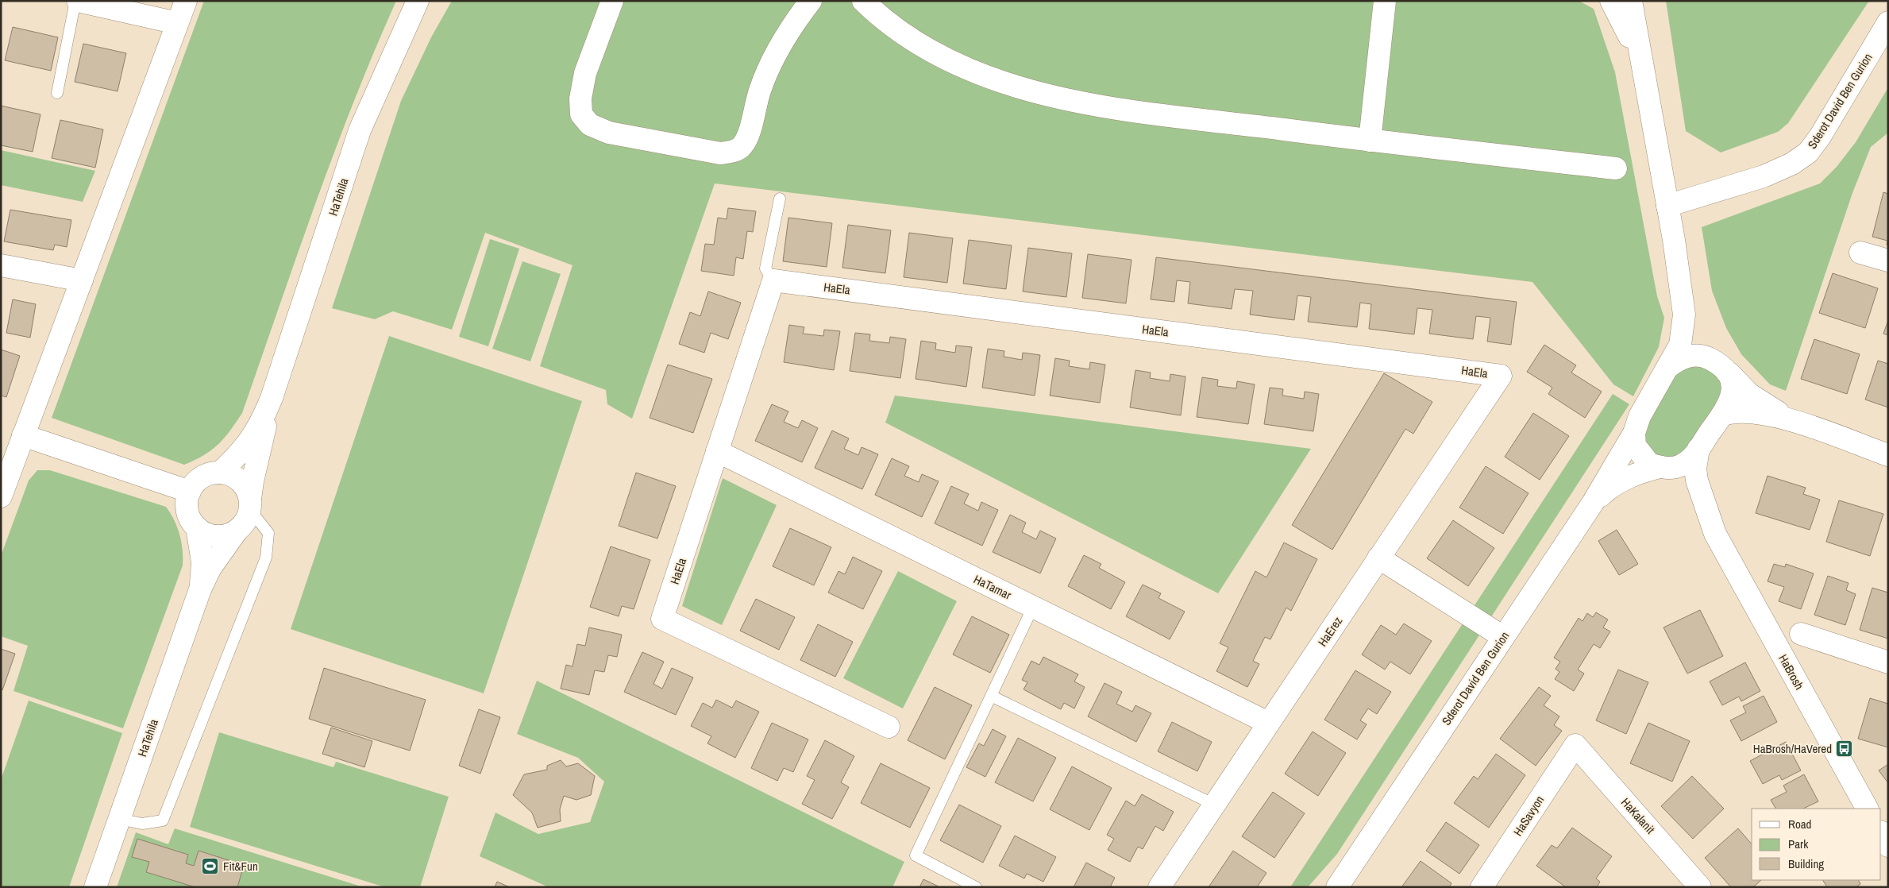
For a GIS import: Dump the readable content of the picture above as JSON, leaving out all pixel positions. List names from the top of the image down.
{
  "streets": {
    "street": [
      "Sderot David Ben Gurion",
      "HaTehila",
      "HaEla",
      "HaTamar",
      "HaErez",
      "HaBrosh",
      "HaSavyon",
      "HaKalanit"
    ]
  },
  "crossings": [
    ["Sderot David Ben Gurion", "HaBrosh"],
    ["HaEla", "HaTamar"],
    ["HaEla", "HaErez"],
    ["HaTamar", "HaErez"],
    ["HaSavyon", "HaKalanit"]
  ],
  "places": {
    "bus stop": ["HaBrosh/HaVered"],
    "sports": ["Fit&Fun"]
  },
  "legend": ["Road", "Park", "Building"]
}
